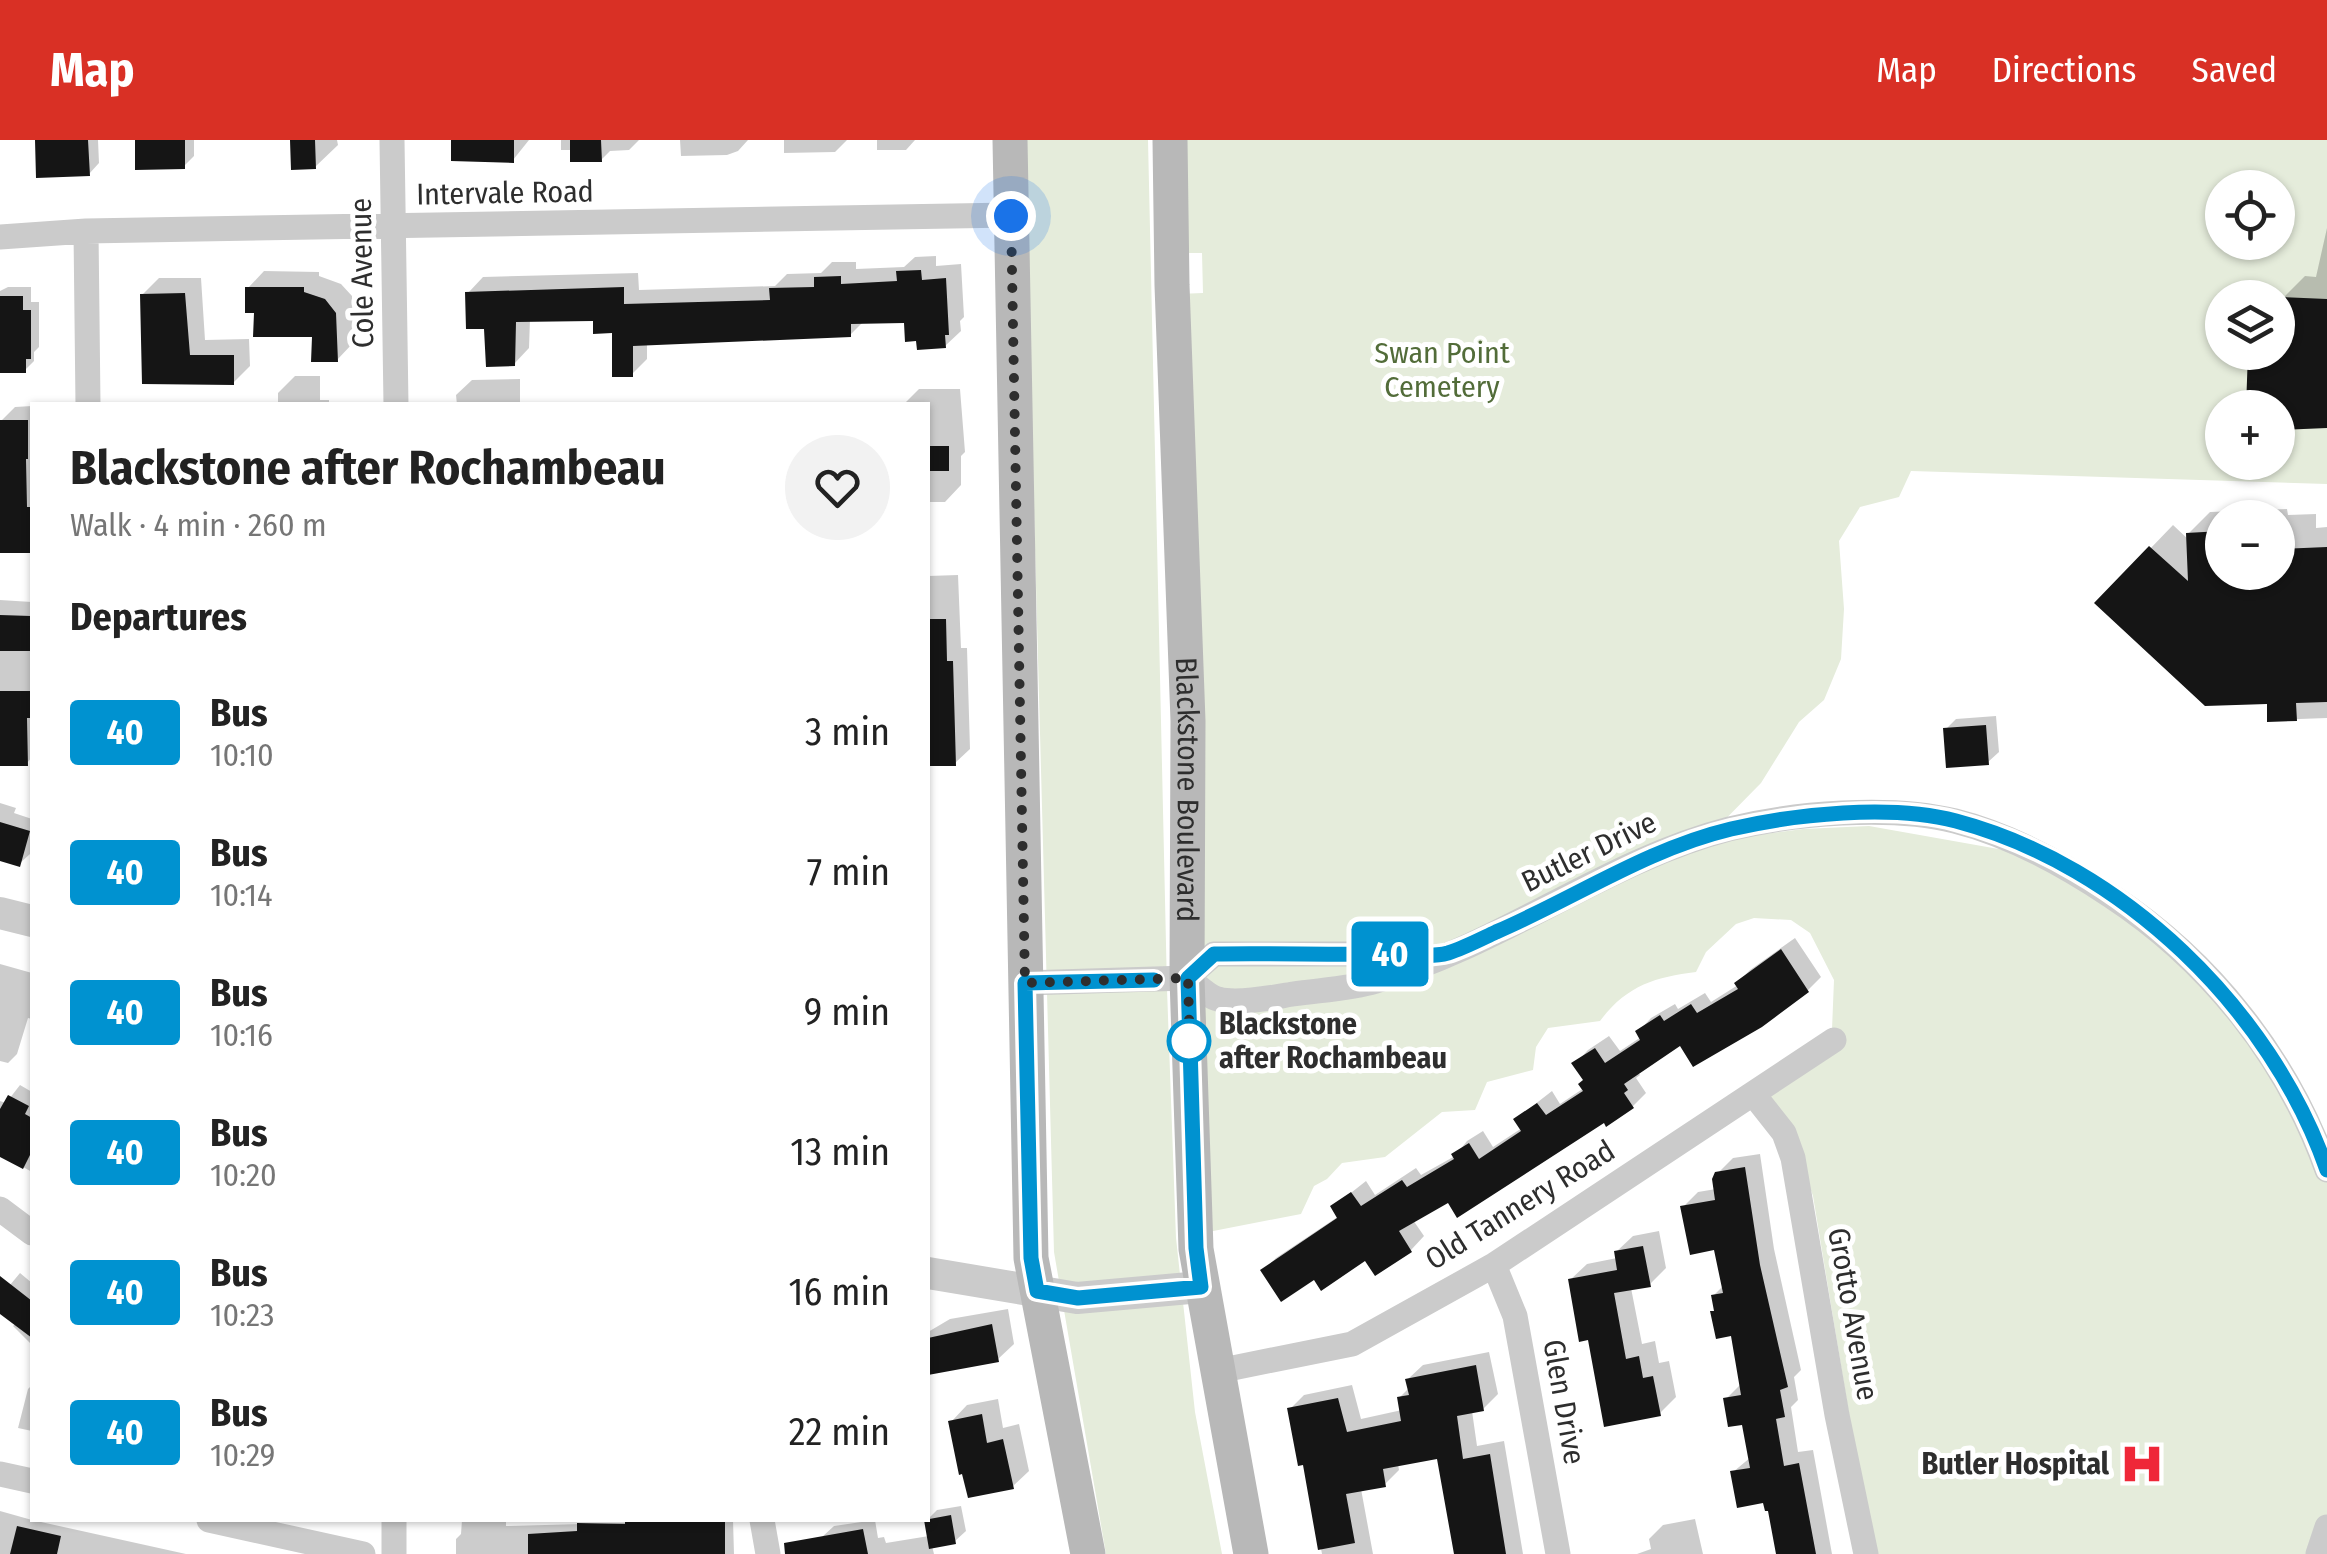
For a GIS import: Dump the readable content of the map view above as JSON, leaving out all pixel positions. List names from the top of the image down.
{
  "streets": {
    "main road": ["Blackstone Boulevard"],
    "street": [
      "Intervale Road",
      "Cole Avenue",
      "Butler Drive",
      "Old Tannery Road",
      "Grotto Avenue",
      "Glen Drive"
    ]
  },
  "crossings": [
    ["Intervale Road", "Cole Avenue"],
    ["Blackstone Boulevard", "Butler Drive"],
    ["Blackstone Boulevard", "Old Tannery Road"],
    ["Old Tannery Road", "Grotto Avenue"],
    ["Old Tannery Road", "Glen Drive"]
  ],
  "parks": ["Swan Point Cemetery"],
  "places": {
    "other": ["Blackstone after Rochambeau"],
    "hospital": ["Butler Hospital"]
  },
  "lines": ["bus line 40"],
  "page": {
    "header": "Map",
    "nav": ["Map", "Directions", "Saved"],
    "on_map": "40",
    "map_buttons": ["+", "−"],
    "heading": [
      ["Blackstone after Rochambeau", "Walk · 4 min · 260 m"],
      "Departures"
    ],
    "list": [
      {
        "mark": "40",
        "name": "Bus",
        "note": "10:10",
        "value": "3 min"
      },
      {
        "mark": "40",
        "name": "Bus",
        "note": "10:14",
        "value": "7 min"
      },
      {
        "mark": "40",
        "name": "Bus",
        "note": "10:16",
        "value": "9 min"
      },
      {
        "mark": "40",
        "name": "Bus",
        "note": "10:20",
        "value": "13 min"
      },
      {
        "mark": "40",
        "name": "Bus",
        "note": "10:23",
        "value": "16 min"
      },
      {
        "mark": "40",
        "name": "Bus",
        "note": "10:29",
        "value": "22 min"
      }
    ]
  }
}
